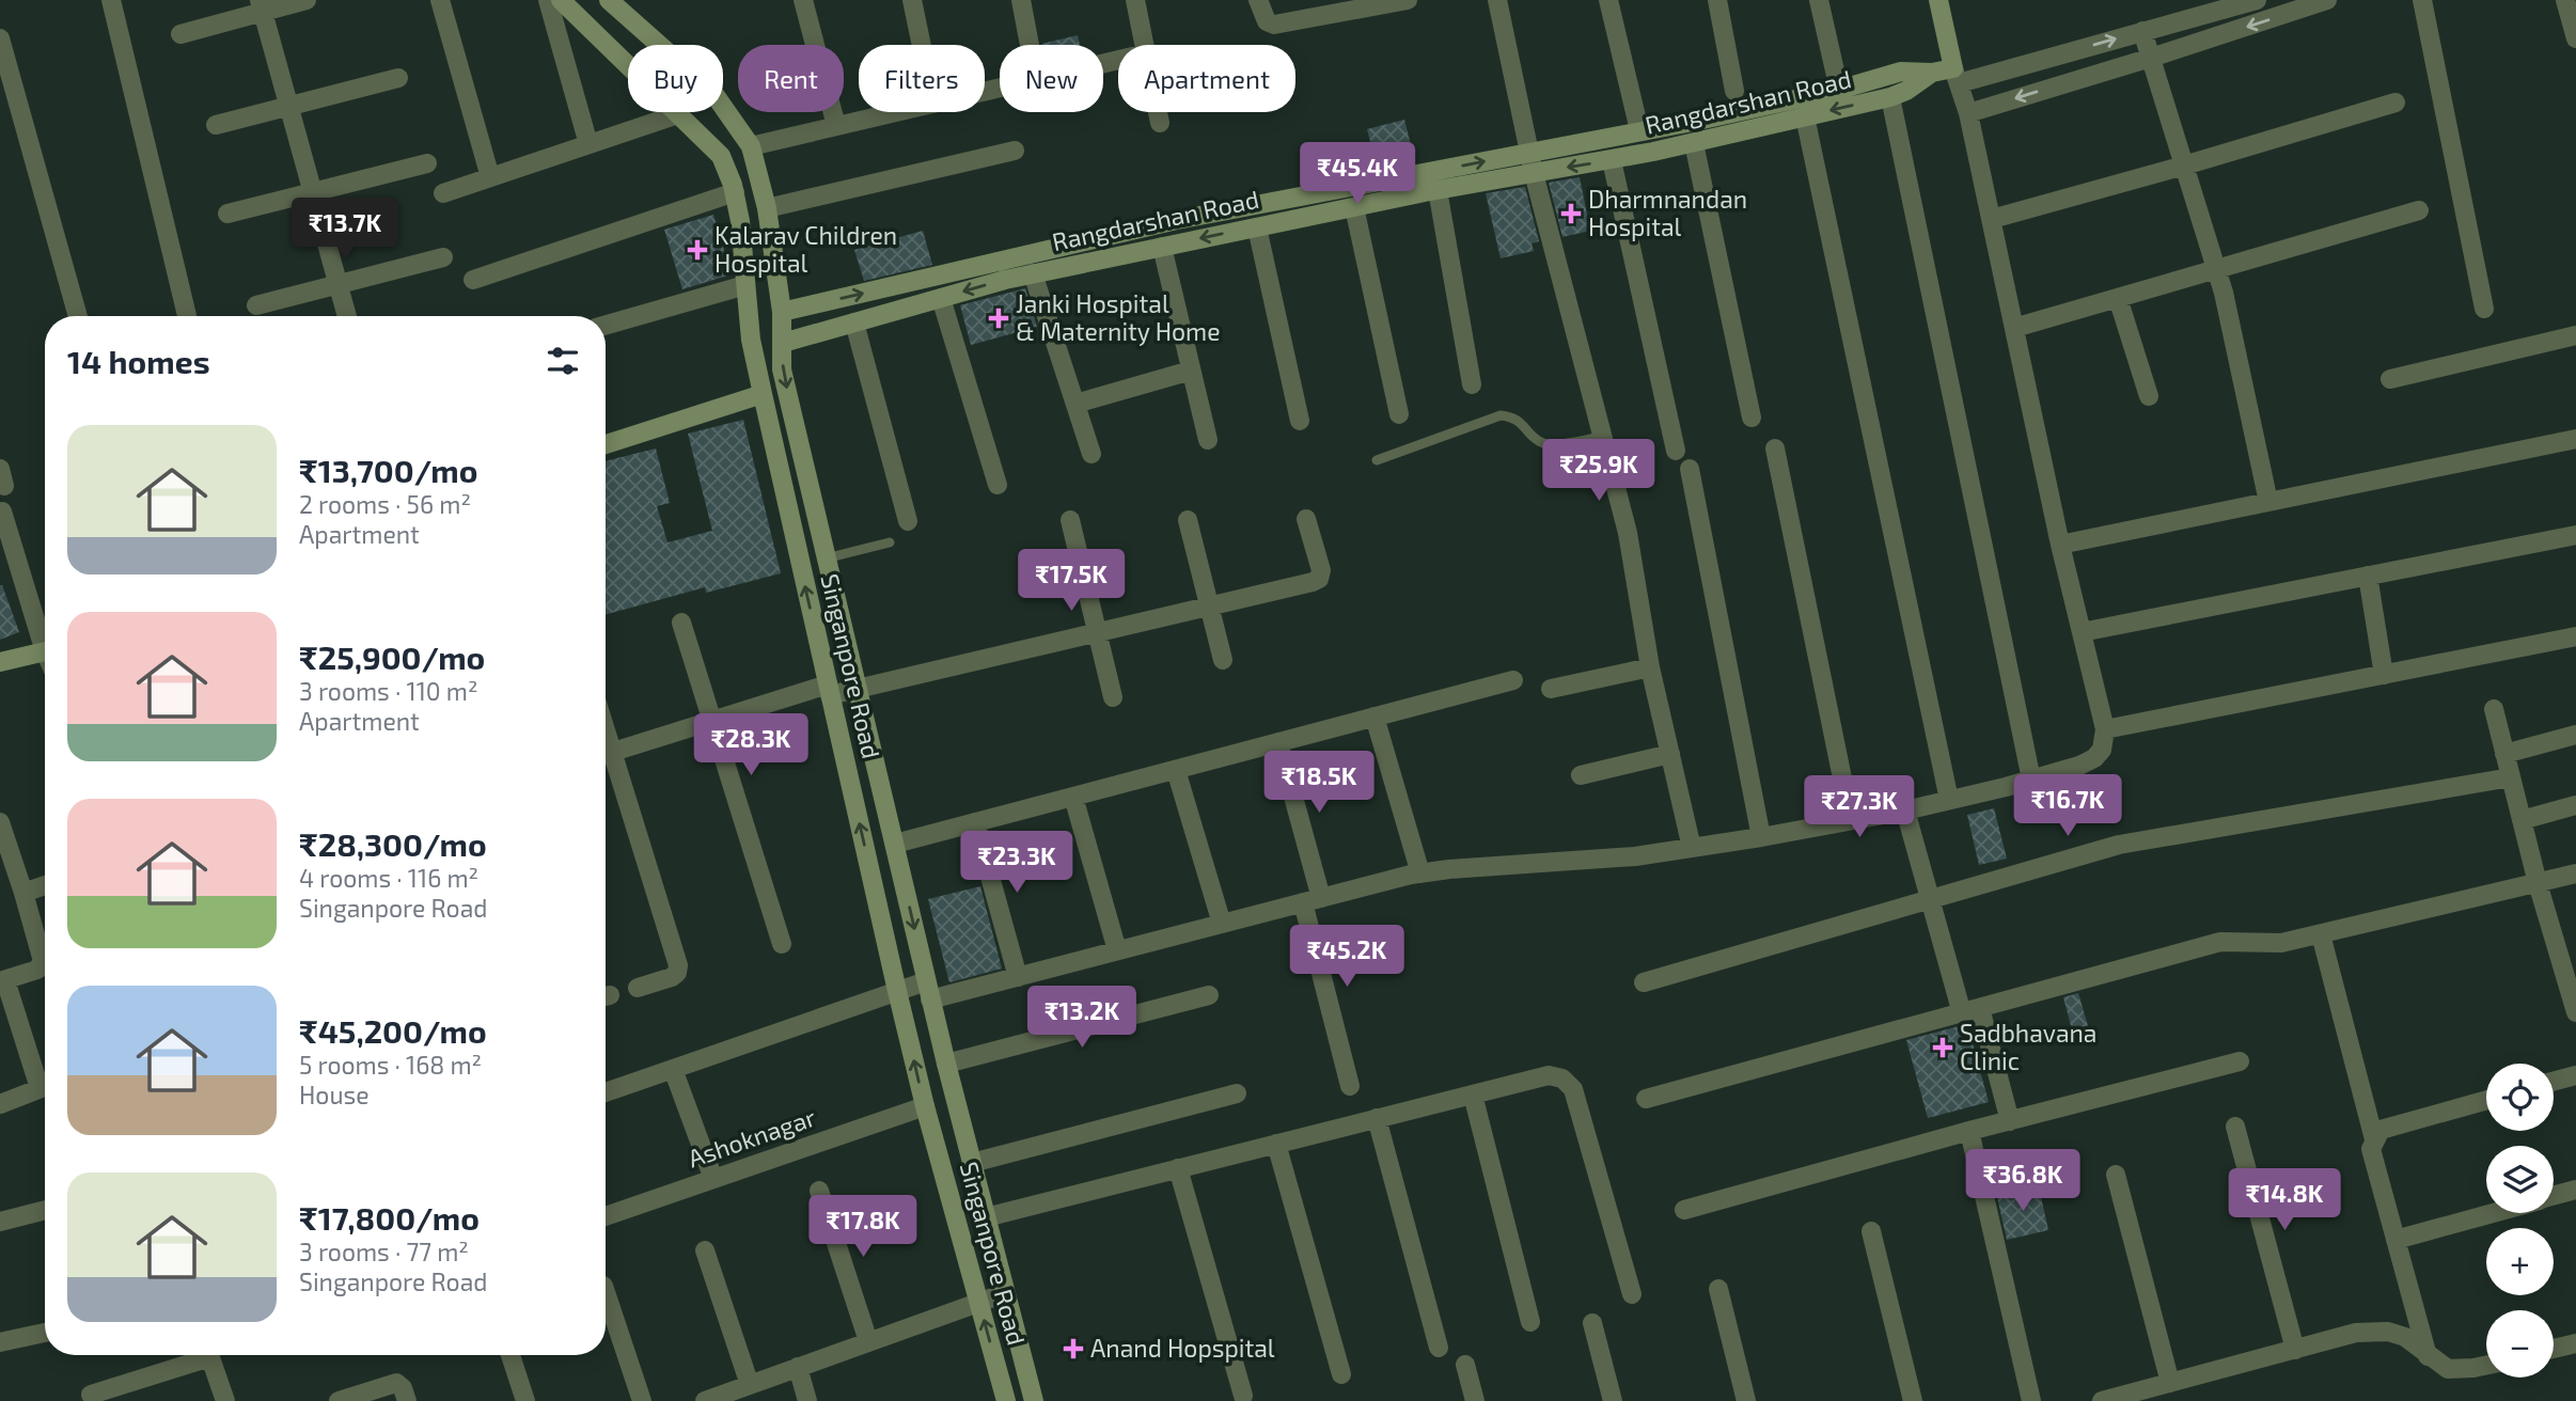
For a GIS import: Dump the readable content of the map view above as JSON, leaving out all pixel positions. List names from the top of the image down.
{
  "streets": {
    "main road": ["Rangdarshan Road", "Singanpore Road"],
    "street": ["Ashoknagar"]
  },
  "crossings": [
    ["Rangdarshan Road", "Singanpore Road"],
    ["Singanpore Road", "Ashoknagar"]
  ],
  "places": {
    "health": [
      "Dharmnandan Hospital",
      "Kalarav Children Hospital",
      "Janki Hospital & Maternity Home",
      "Sadbhavana Clinic",
      "Anand Hopspital"
    ]
  },
  "page": {
    "chip": [
      "Buy",
      "Rent",
      "Filters",
      "New",
      "Apartment"
    ],
    "price": [
      "₹45.4K",
      "₹13.7K",
      "₹25.9K",
      "₹17.5K",
      "₹28.3K",
      "₹18.5K",
      "₹16.7K",
      "₹27.3K",
      "₹23.3K",
      "₹45.2K",
      "₹13.2K",
      "₹36.8K",
      "₹14.8K",
      "₹17.8K"
    ],
    "heading": "14 homes",
    "list": [
      {
        "name": "₹13,700/mo",
        "note": "2 rooms · 56 m² · Apartment"
      },
      {
        "name": "₹25,900/mo",
        "note": "3 rooms · 110 m² · Apartment"
      },
      {
        "name": "₹28,300/mo",
        "note": "4 rooms · 116 m² · Singanpore Road"
      },
      {
        "name": "₹45,200/mo",
        "note": "5 rooms · 168 m² · House"
      },
      {
        "name": "₹17,800/mo",
        "note": "3 rooms · 77 m² · Singanpore Road"
      }
    ],
    "map_buttons": ["+", "−"]
  }
}
